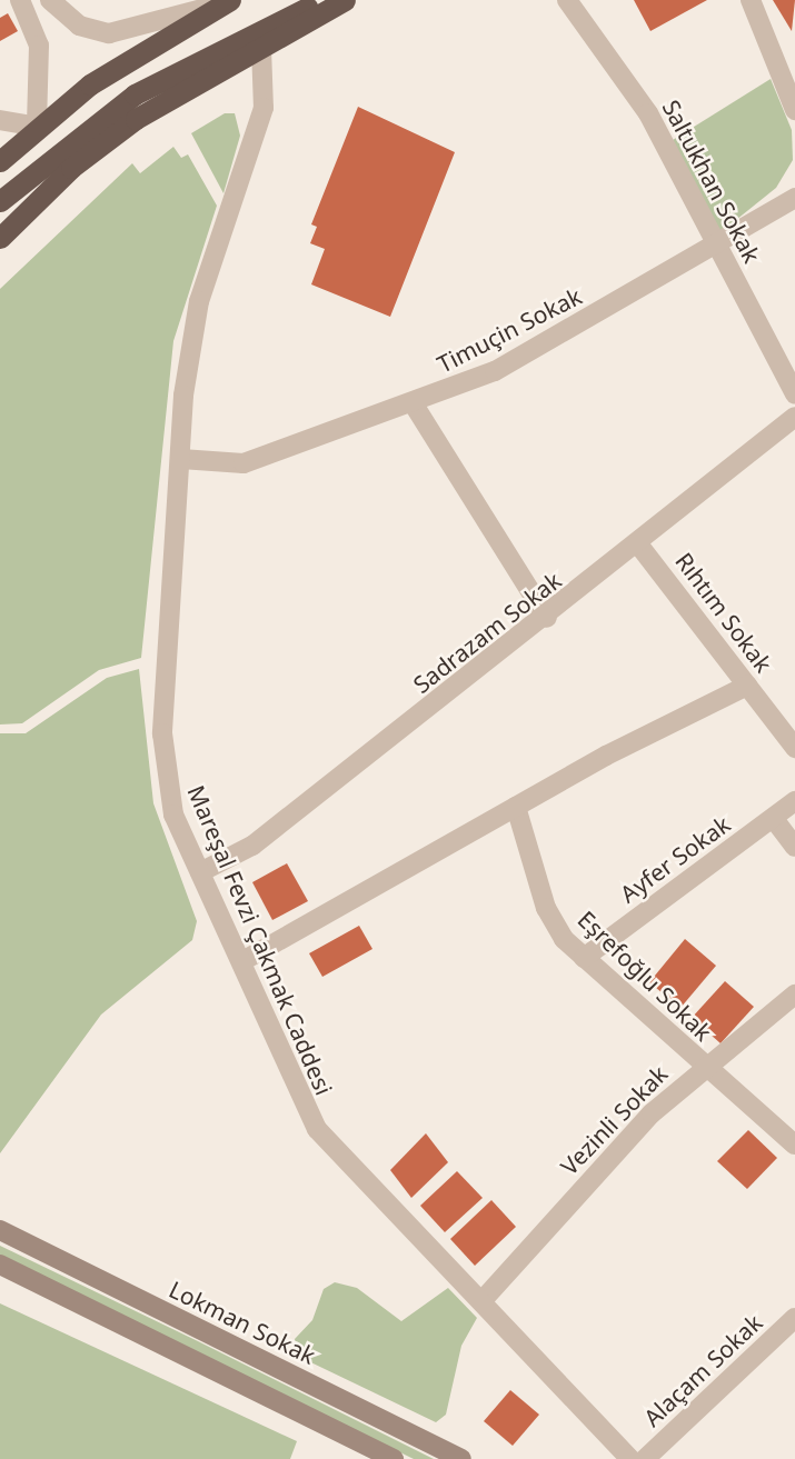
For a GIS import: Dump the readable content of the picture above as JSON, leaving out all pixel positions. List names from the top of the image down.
{
  "streets": {
    "main road": ["Lokman Sokak"],
    "street": [
      "Saltukhan Sokak",
      "Timuçin Sokak",
      "Rıhtım Sokak",
      "Sadrazam Sokak",
      "Ayfer Sokak",
      "Mareşal Fevzi Çakmak Caddesi",
      "Eşrefoğlu Sokak",
      "Vezinli Sokak",
      "Alaçam Sokak"
    ]
  },
  "crossings": [
    ["Saltukhan Sokak", "Timuçin Sokak"],
    ["Timuçin Sokak", "Mareşal Fevzi Çakmak Caddesi"],
    ["Rıhtım Sokak", "Sadrazam Sokak"],
    ["Sadrazam Sokak", "Mareşal Fevzi Çakmak Caddesi"],
    ["Ayfer Sokak", "Eşrefoğlu Sokak"],
    ["Mareşal Fevzi Çakmak Caddesi", "Vezinli Sokak"],
    ["Eşrefoğlu Sokak", "Vezinli Sokak"]
  ]
}
